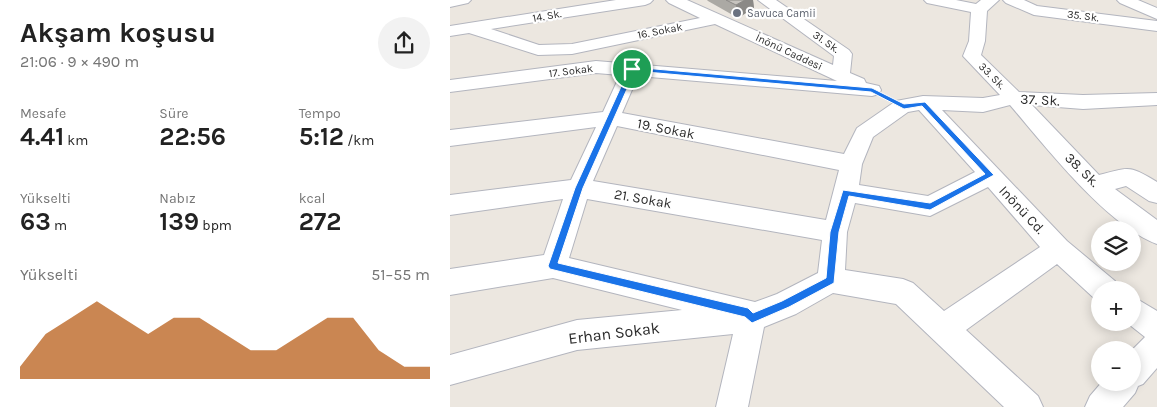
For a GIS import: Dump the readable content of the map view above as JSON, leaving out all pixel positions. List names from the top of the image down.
{
  "streets": {
    "street": [
      "14. Sk.",
      "35. Sk.",
      "16. Sokak",
      "31. Sk.",
      "İnönü Caddesi",
      "17. Sokak",
      "33. Sk.",
      "37. Sk.",
      "19. Sokak",
      "38. Sk.",
      "21. Sokak",
      "Inönü Cd.",
      "Erhan Sokak"
    ]
  },
  "crossings": [
    ["14. Sk.", "16. Sokak"],
    ["16. Sokak", "İnönü Caddesi"],
    ["31. Sk.", "İnönü Caddesi"],
    ["İnönü Caddesi", "17. Sokak"],
    ["İnönü Caddesi", "37. Sk."],
    ["İnönü Caddesi", "Inönü Cd."],
    ["33. Sk.", "37. Sk."],
    ["33. Sk.", "38. Sk."],
    ["37. Sk.", "38. Sk."],
    ["37. Sk.", "Inönü Cd."]
  ],
  "places": ["Savuca Camii"],
  "page": {
    "heading": ["Akşam koşusu", "21:06 · 9 × 490 m"],
    "stats": [
      ["Mesafe", "4.41 km"],
      ["Süre", "22:56"],
      ["Tempo", "5:12 /km"],
      ["Yükselti", "63 m"],
      ["Nabız", "139 bpm"],
      ["kcal", "272"]
    ],
    "map_buttons": ["+", "−"],
    "chart": ["Yükselti", "51–55 m"]
  }
}
